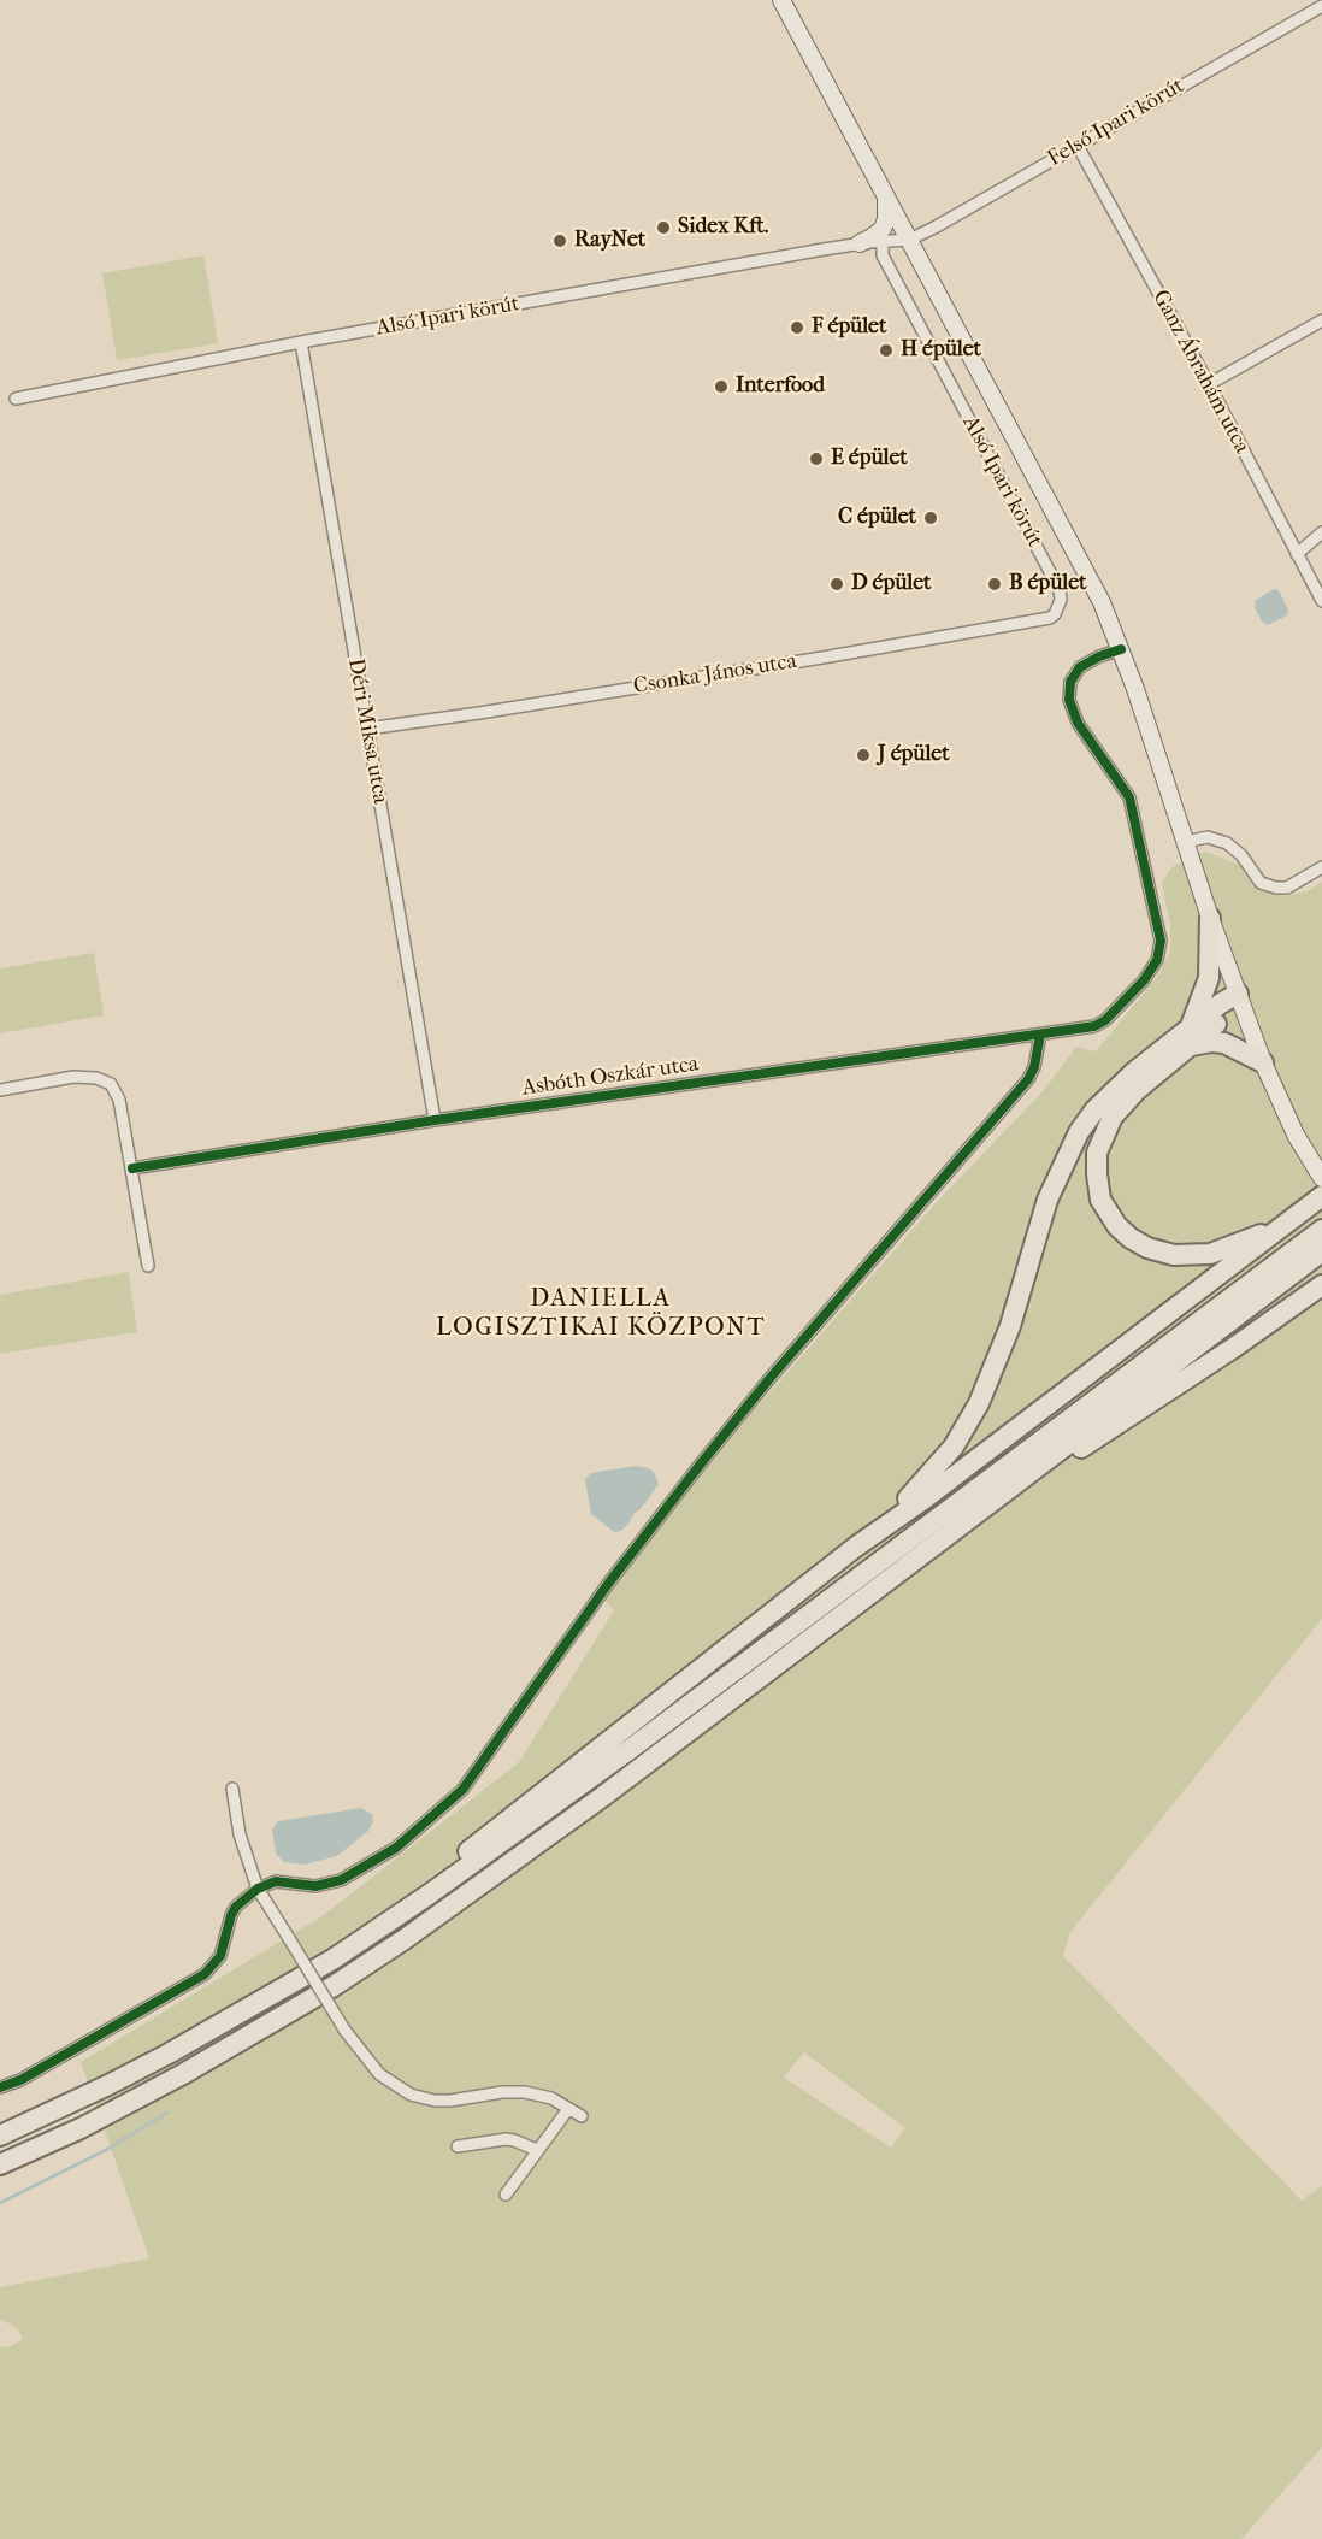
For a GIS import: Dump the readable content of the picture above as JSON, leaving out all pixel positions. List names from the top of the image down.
{
  "streets": {
    "street": [
      "Felső Ipari körút",
      "Alsó Ipari körút",
      "Ganz Ábrahám utca",
      "Csonka János utca",
      "Déri Miksa utca",
      "Asbóth Oszkár utca"
    ]
  },
  "crossings": [
    ["Felső Ipari körút", "Alsó Ipari körút"],
    ["Felső Ipari körút", "Ganz Ábrahám utca"],
    ["Alsó Ipari körút", "Csonka János utca"],
    ["Alsó Ipari körút", "Déri Miksa utca"],
    ["Csonka János utca", "Déri Miksa utca"],
    ["Déri Miksa utca", "Asbóth Oszkár utca"]
  ],
  "districts": ["DANIELLA LOGISZTIKAI KÖZPONT"],
  "places": [
    "Sidex Kft.",
    "RayNet",
    "F épület",
    "H épület",
    "Interfood",
    "E épület",
    "C épület",
    "D épület",
    "B épület",
    "J épület"
  ]
}
